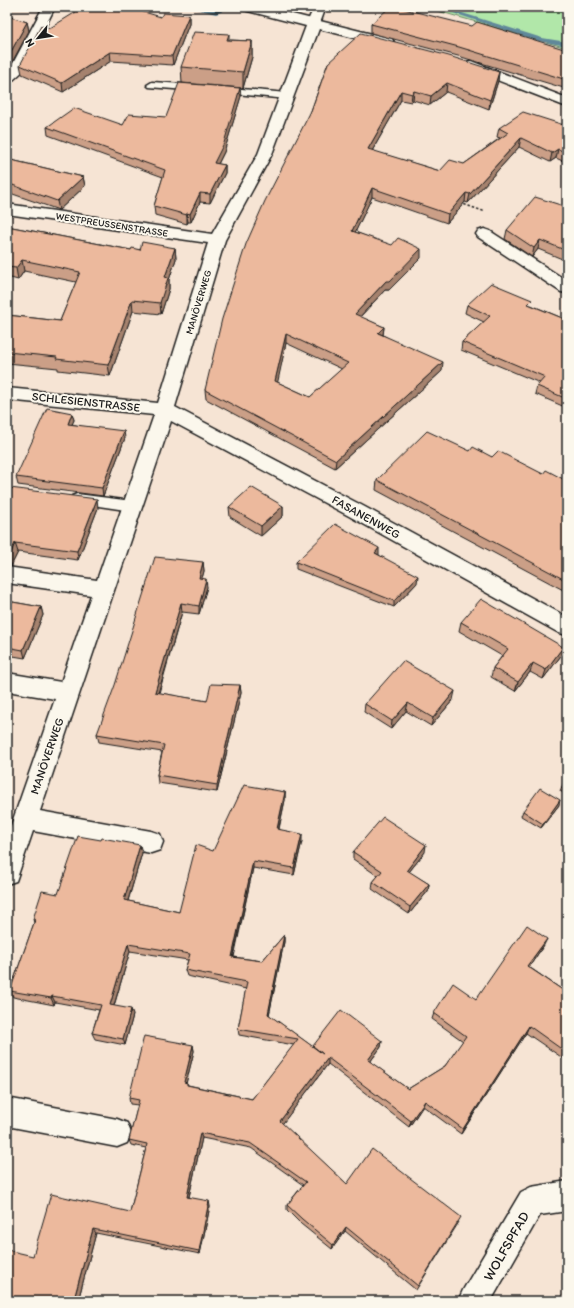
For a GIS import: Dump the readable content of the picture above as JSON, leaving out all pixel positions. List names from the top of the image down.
{
  "streets": {
    "street": [
      "WESTPREUSSENSTRASSE",
      "MANÖVERWEG",
      "SCHLESIENSTRASSE",
      "FASANENWEG",
      "WOLFSPFAD"
    ]
  },
  "crossings": [
    ["WESTPREUSSENSTRASSE", "MANÖVERWEG"],
    ["MANÖVERWEG", "SCHLESIENSTRASSE"],
    ["MANÖVERWEG", "FASANENWEG"],
    ["SCHLESIENSTRASSE", "FASANENWEG"]
  ],
  "north": "bottom left"
}
